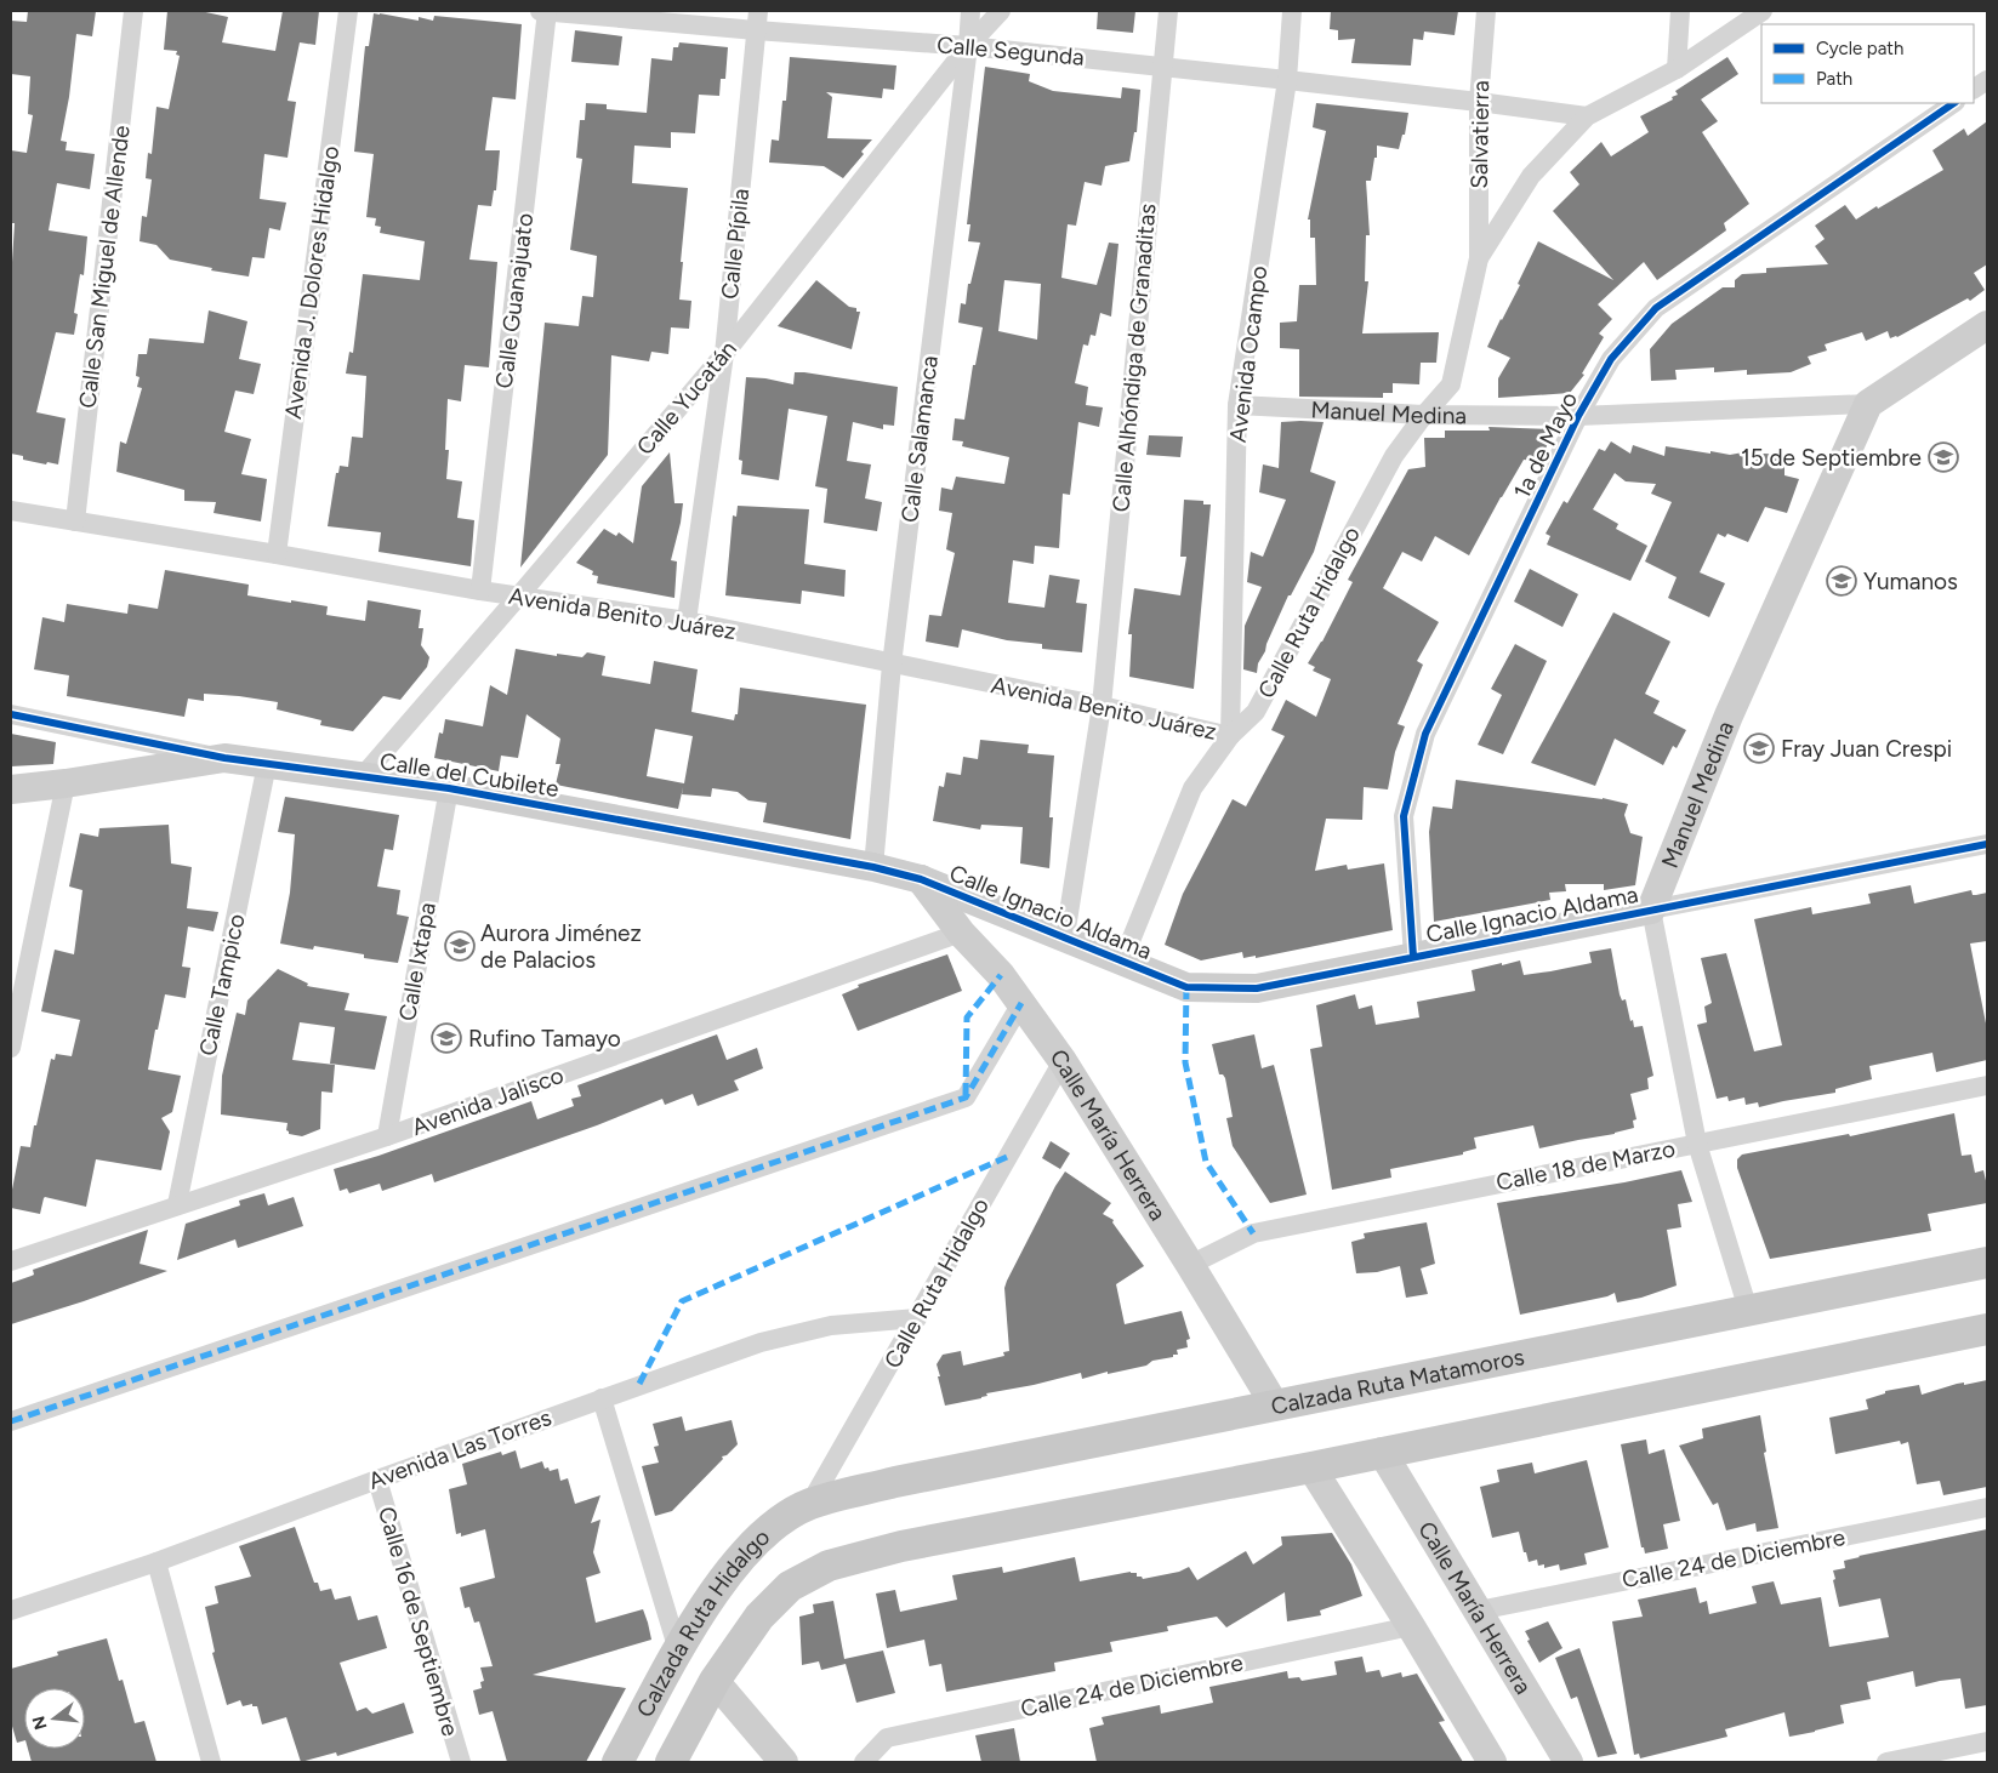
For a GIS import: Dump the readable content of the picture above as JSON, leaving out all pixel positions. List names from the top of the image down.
{
  "streets": {
    "main road": ["Calzada Ruta Matamoros", "Calzada Ruta Hidalgo"],
    "street": [
      "Calle Segunda",
      "Salvatierra",
      "Calle Pípila",
      "Calle San Miguel de Allende",
      "Avenida J. Dolores Hidalgo",
      "Calle Guanajuato",
      "Avenida Ocampo",
      "Calle Alhóndiga de Granaditas",
      "Calle Yucatán",
      "Manuel Medina",
      "Calle Salamanca",
      "1a de Mayo",
      "Calle Ruta Hidalgo",
      "Avenida Benito Juárez",
      "Calle del Cubilete",
      "Calle Ignacio Aldama",
      "Calle Ixtapa",
      "Calle Tampico",
      "Avenida Jalisco",
      "Calle María Herrera",
      "Calle 18 de Marzo",
      "Avenida Las Torres",
      "Calle 24 de Diciembre",
      "Calle 16 de Septiembre"
    ]
  },
  "crossings": [
    ["Calle Segunda", "Salvatierra"],
    ["Calle Segunda", "Calle Pípila"],
    ["Calle Segunda", "Calle Guanajuato"],
    ["Calle Segunda", "Avenida Ocampo"],
    ["Calle Segunda", "Calle Alhóndiga de Granaditas"],
    ["Calle Segunda", "Calle Yucatán"],
    ["Calle Segunda", "Calle Salamanca"],
    ["Salvatierra", "Calle Ruta Hidalgo"],
    ["Calle Pípila", "Calle Yucatán"],
    ["Calle Pípila", "Avenida Benito Juárez"],
    ["Calle San Miguel de Allende", "Avenida Benito Juárez"],
    ["Avenida J. Dolores Hidalgo", "Avenida Benito Juárez"],
    ["Calle Guanajuato", "Avenida Benito Juárez"],
    ["Avenida Ocampo", "Manuel Medina"],
    ["Avenida Ocampo", "Calle Ruta Hidalgo"],
    ["Avenida Ocampo", "Avenida Benito Juárez"],
    ["Calle Alhóndiga de Granaditas", "Avenida Benito Juárez"],
    ["Calle Alhóndiga de Granaditas", "Calle Ignacio Aldama"],
    ["Calle Yucatán", "Calle Salamanca"],
    ["Calle Yucatán", "Avenida Benito Juárez"],
    ["Calle Yucatán", "Calle del Cubilete"],
    ["Manuel Medina", "1a de Mayo"],
    ["Manuel Medina", "Calle Ruta Hidalgo"],
    ["Manuel Medina", "Calle Ignacio Aldama"],
    ["Calle Salamanca", "Avenida Benito Juárez"],
    ["Calle Salamanca", "Calle del Cubilete"],
    ["1a de Mayo", "Calle Ignacio Aldama"],
    ["Calle Ruta Hidalgo", "Avenida Benito Juárez"],
    ["Calle Ruta Hidalgo", "Calle Ignacio Aldama"],
    ["Calle Ruta Hidalgo", "Calle María Herrera"],
    ["Calle Ruta Hidalgo", "Calzada Ruta Matamoros"],
    ["Calle Ruta Hidalgo", "Avenida Las Torres"],
    ["Calle Ruta Hidalgo", "Calzada Ruta Hidalgo"],
    ["Calle del Cubilete", "Calle Ignacio Aldama"],
    ["Calle del Cubilete", "Calle Ixtapa"],
    ["Calle del Cubilete", "Calle Tampico"],
    ["Calle del Cubilete", "Calle María Herrera"],
    ["Calle Ignacio Aldama", "Calle María Herrera"],
    ["Calle Ixtapa", "Avenida Jalisco"],
    ["Calle Tampico", "Avenida Jalisco"],
    ["Avenida Jalisco", "Calle María Herrera"],
    ["Calle María Herrera", "Calle 18 de Marzo"],
    ["Calle María Herrera", "Calzada Ruta Matamoros"],
    ["Calle María Herrera", "Calle 24 de Diciembre"],
    ["Calzada Ruta Matamoros", "Calzada Ruta Hidalgo"],
    ["Avenida Las Torres", "Calle 16 de Septiembre"]
  ],
  "places": {
    "school or university": [
      "15 de Septiembre",
      "Yumanos",
      "Fray Juan Crespi",
      "Aurora Jiménez de Palacios",
      "Rufino Tamayo"
    ]
  },
  "legend": ["Cycle path", "Path"],
  "north": "left"
}
